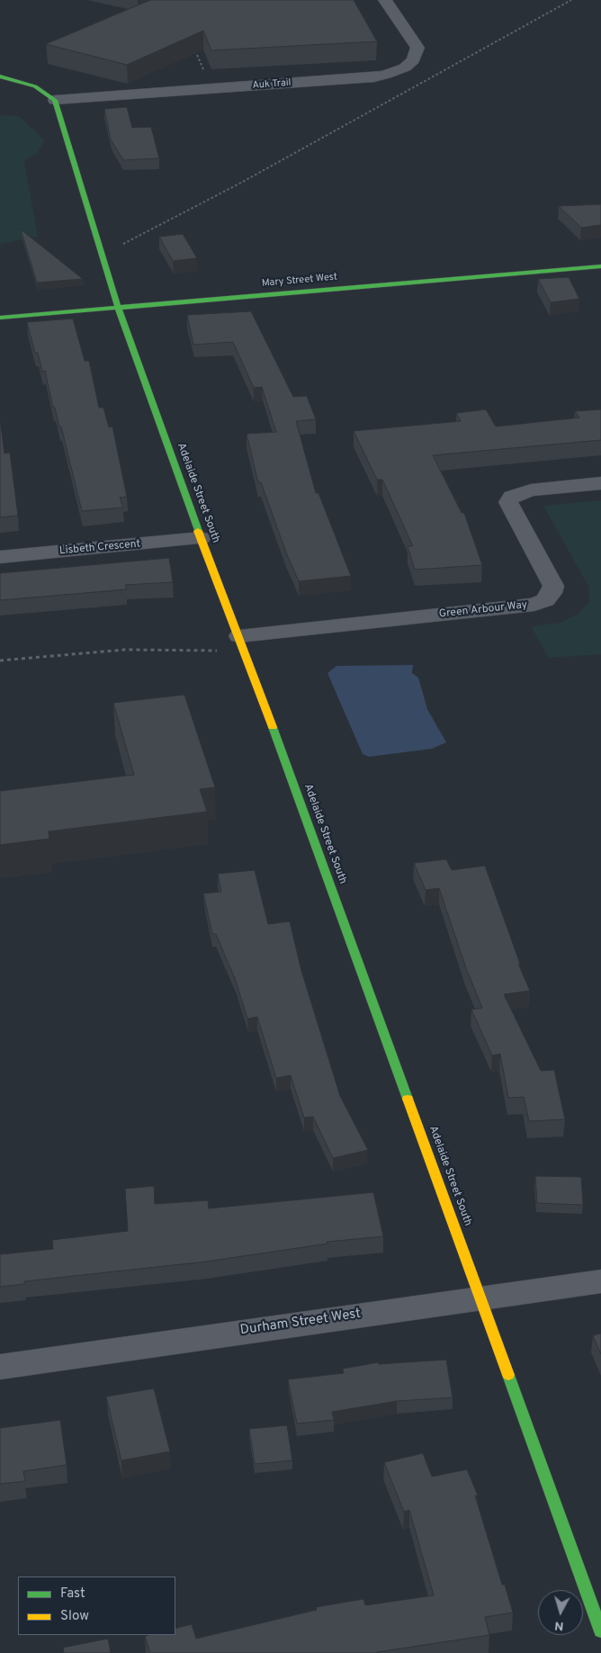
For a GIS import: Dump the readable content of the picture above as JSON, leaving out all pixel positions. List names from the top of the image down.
{
  "streets": {
    "street": [
      "Auk Trail",
      "Mary Street West",
      "Adelaide Street South",
      "Lisbeth Crescent",
      "Green Arbour Way",
      "Durham Street West"
    ]
  },
  "crossings": [
    ["Auk Trail", "Adelaide Street South"],
    ["Mary Street West", "Adelaide Street South"],
    ["Adelaide Street South", "Lisbeth Crescent"],
    ["Adelaide Street South", "Green Arbour Way"],
    ["Adelaide Street South", "Durham Street West"]
  ],
  "legend": ["Fast", "Slow"],
  "north": "bottom"
}
